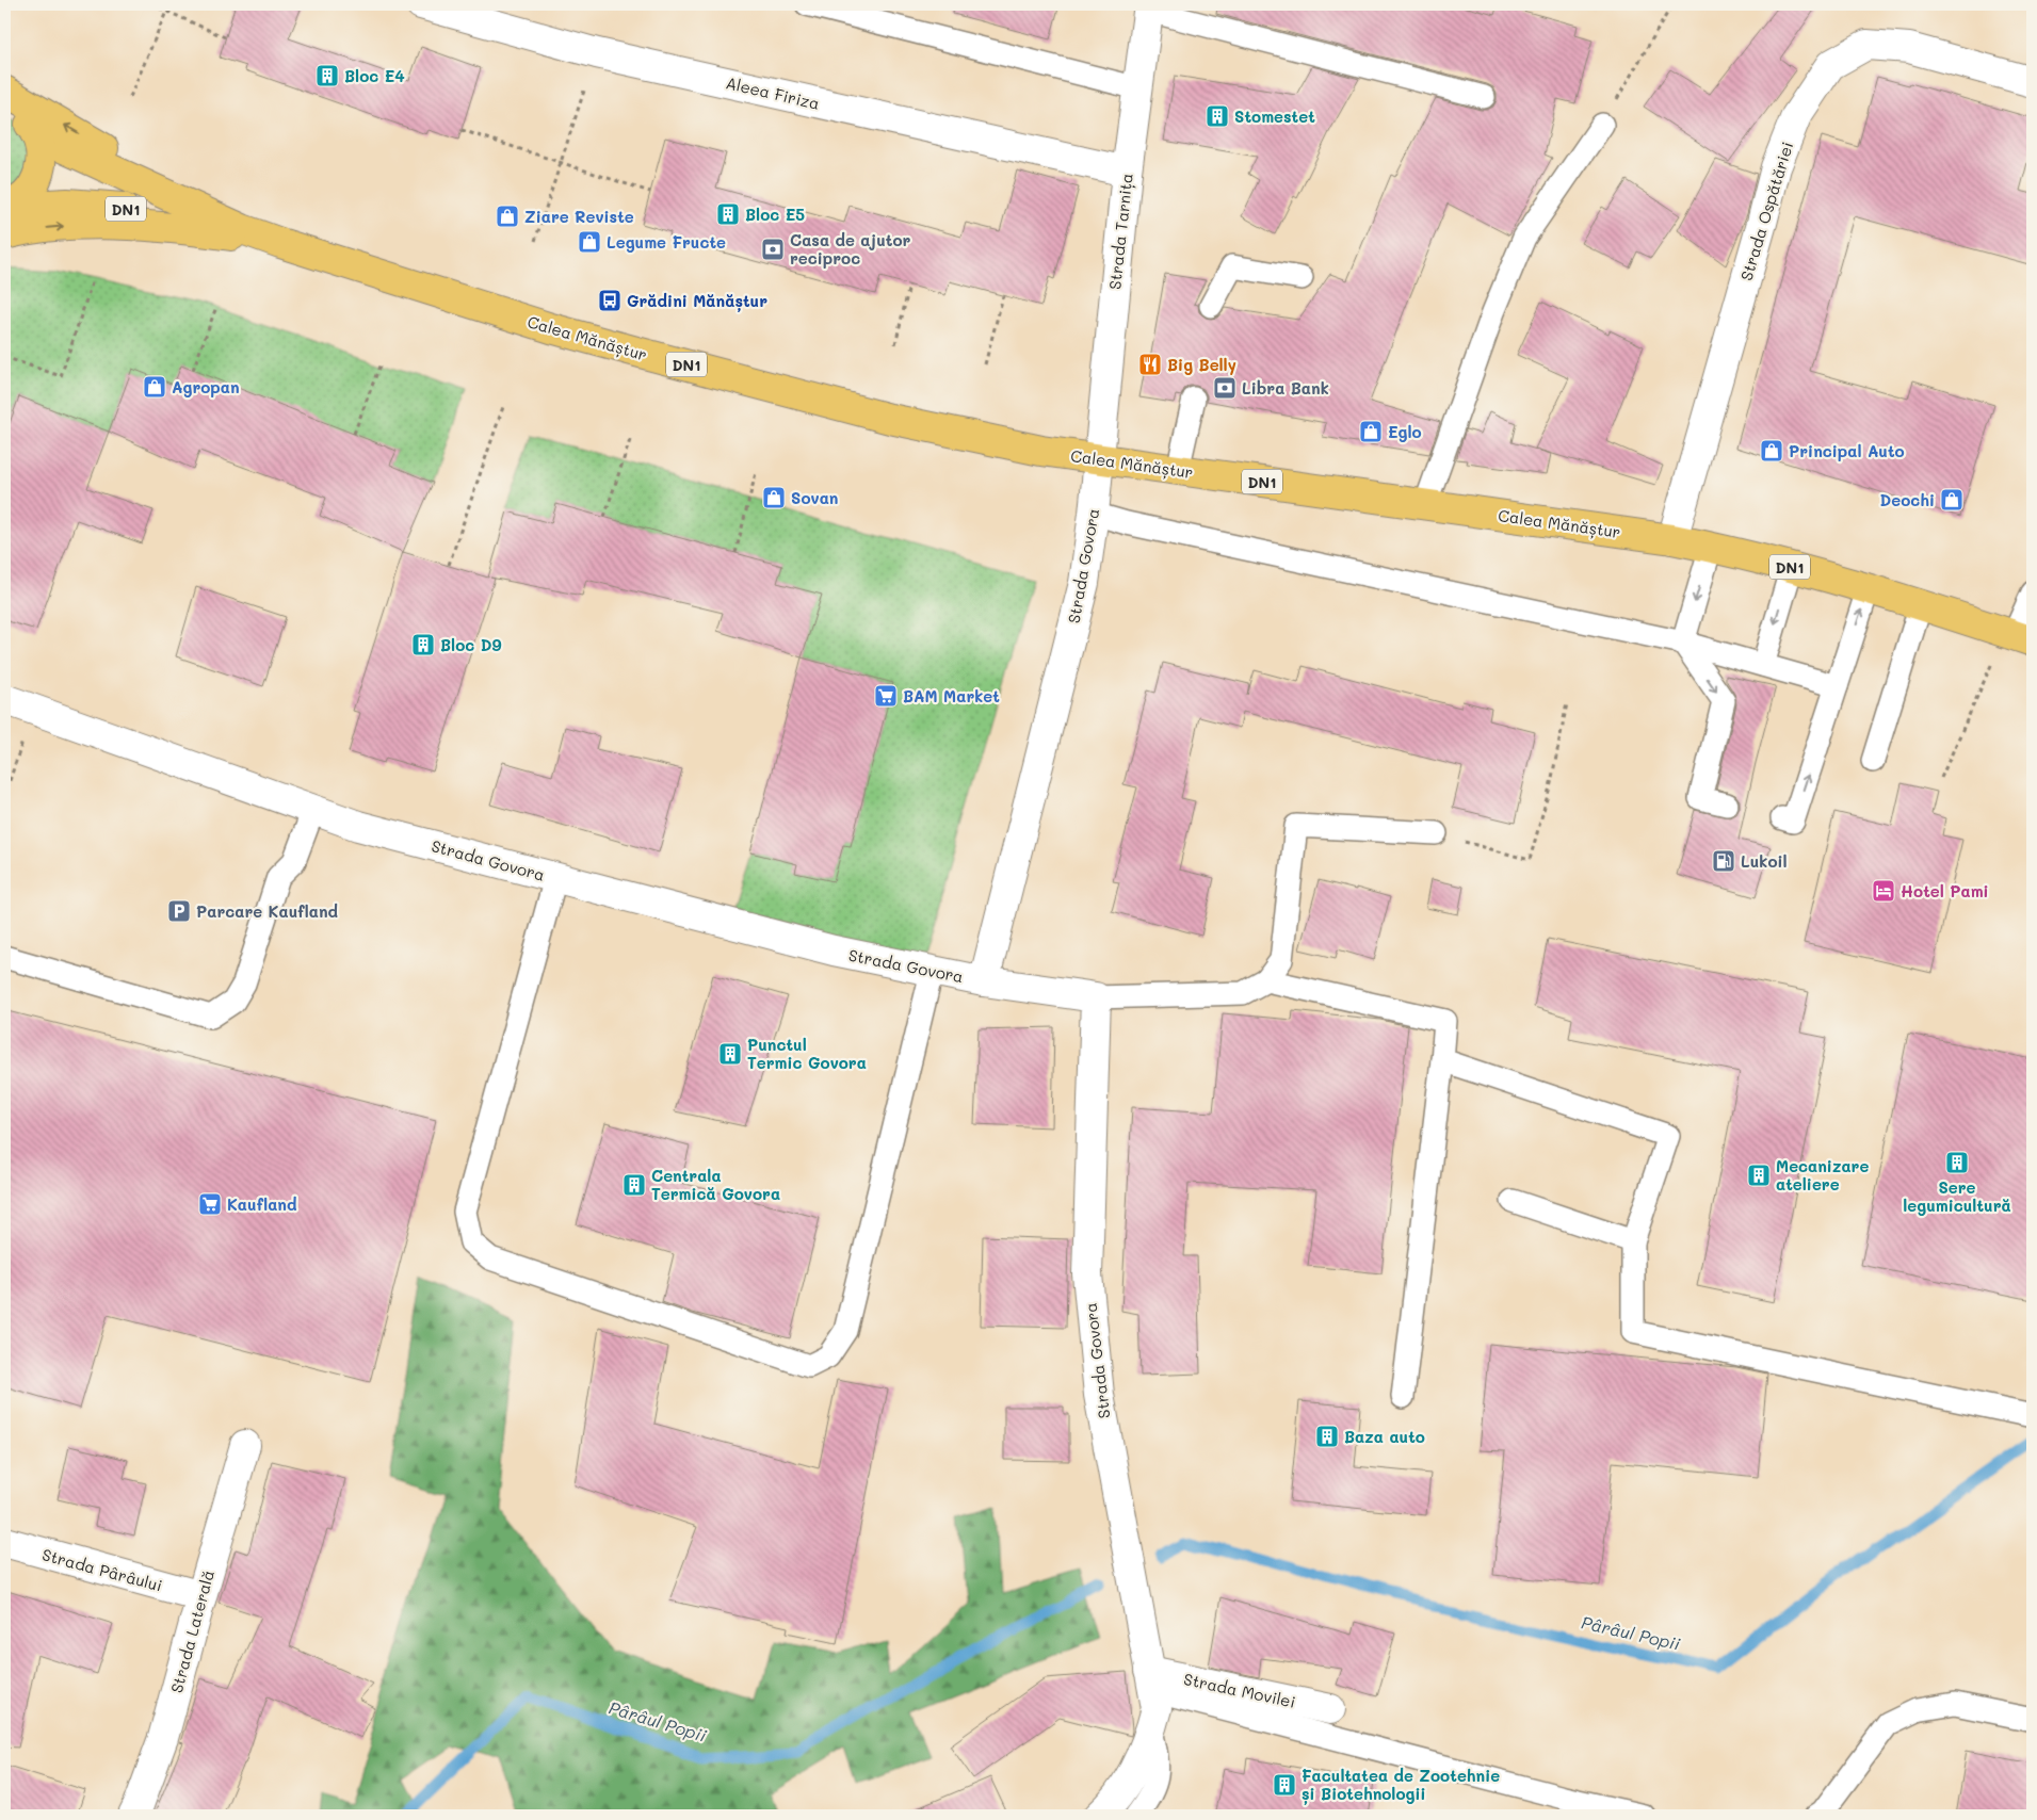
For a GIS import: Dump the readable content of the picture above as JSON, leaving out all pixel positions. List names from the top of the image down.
{
  "streets": {
    "main road": ["DN1", "Calea Mănăștur"],
    "street": [
      "Aleea Firiza",
      "Strada Ospătăriei",
      "Strada Tarnița",
      "Strada Govora",
      "Strada Pârâului",
      "Strada Laterală",
      "Strada Movilei"
    ]
  },
  "crossings": [
    ["Aleea Firiza", "Strada Tarnița"],
    ["Strada Ospătăriei", "Calea Mănăștur"],
    ["Strada Tarnița", "Calea Mănăștur"],
    ["Strada Tarnița", "Strada Govora"],
    ["Calea Mănăștur", "Strada Govora"],
    ["Strada Govora", "Strada Movilei"],
    ["Strada Pârâului", "Strada Laterală"]
  ],
  "water": ["Pârâul Popii"],
  "places": {
    "building": [
      "Bloc E4",
      "Stomestet",
      "Bloc E5",
      "Bloc D9",
      "Punctul Termic Govora",
      "Sere legumicultură",
      "Mecanizare ateliere",
      "Centrala Termică Govora",
      "Baza auto",
      "Facultatea de Zootehnie și Biotehnologii"
    ],
    "shop": [
      "Ziare Reviste",
      "Legume Fructe",
      "Agropan",
      "Eglo",
      "Principal Auto",
      "Sovan",
      "Deochi"
    ],
    "bank": ["Casa de ajutor reciproc", "Libra Bank"],
    "bus stop": ["Grădini Mănăștur"],
    "restaurant": ["Big Belly"],
    "supermarket": ["BAM Market", "Kaufland"],
    "fuel station": ["Lukoil"],
    "hotel": ["Hotel Pami"],
    "parking": ["Parcare Kaufland"]
  }
}
